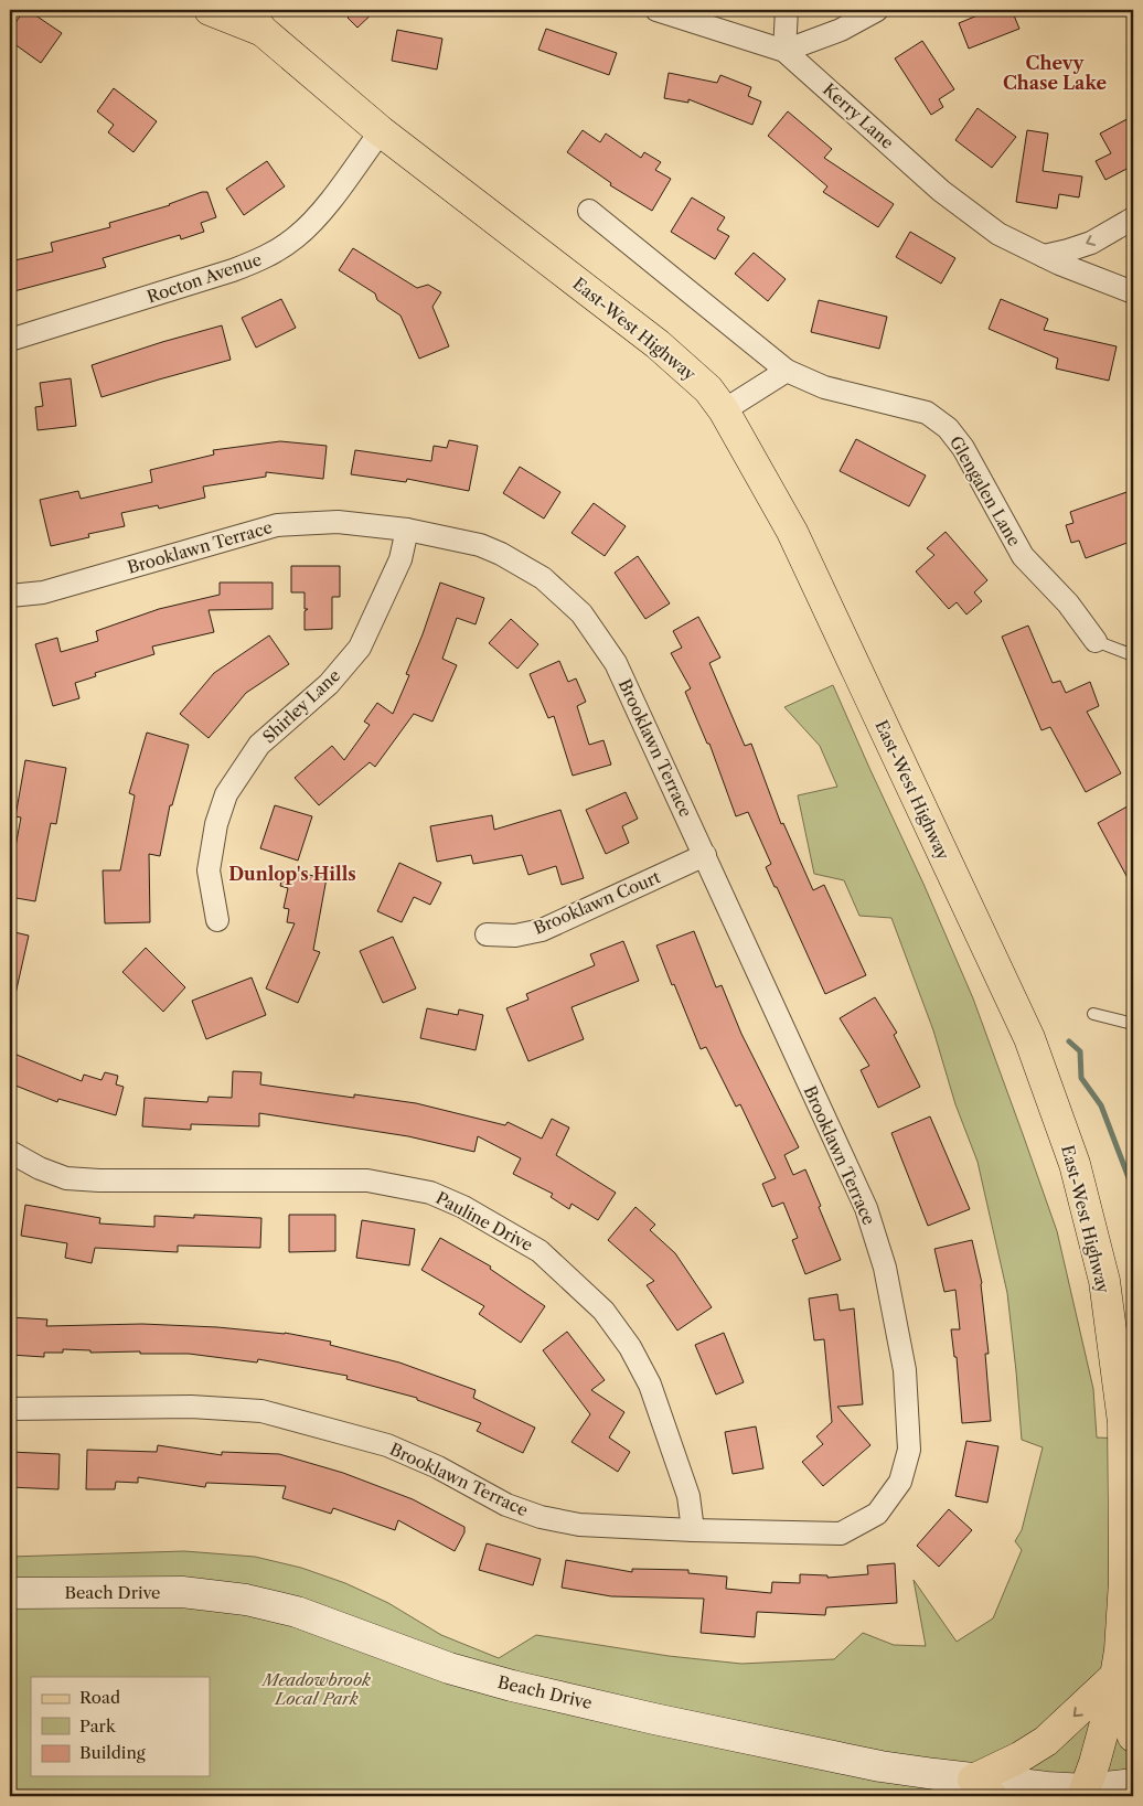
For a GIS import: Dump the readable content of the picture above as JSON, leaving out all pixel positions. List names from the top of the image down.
{
  "streets": {
    "main road": ["East-West Highway"],
    "street": [
      "Kerry Lane",
      "Rocton Avenue",
      "Glengalen Lane",
      "Brooklawn Terrace",
      "Shirley Lane",
      "Brooklawn Court",
      "Pauline Drive",
      "Beach Drive"
    ]
  },
  "crossings": [
    ["Rocton Avenue", "East-West Highway"],
    ["East-West Highway", "Beach Drive"],
    ["Brooklawn Terrace", "Shirley Lane"],
    ["Brooklawn Terrace", "Brooklawn Court"],
    ["Brooklawn Terrace", "Pauline Drive"]
  ],
  "districts": ["Chevy Chase Lake", "Dunlop's Hills"],
  "parks": ["Meadowbrook Local Park"],
  "legend": ["Road", "Park", "Building"]
}
